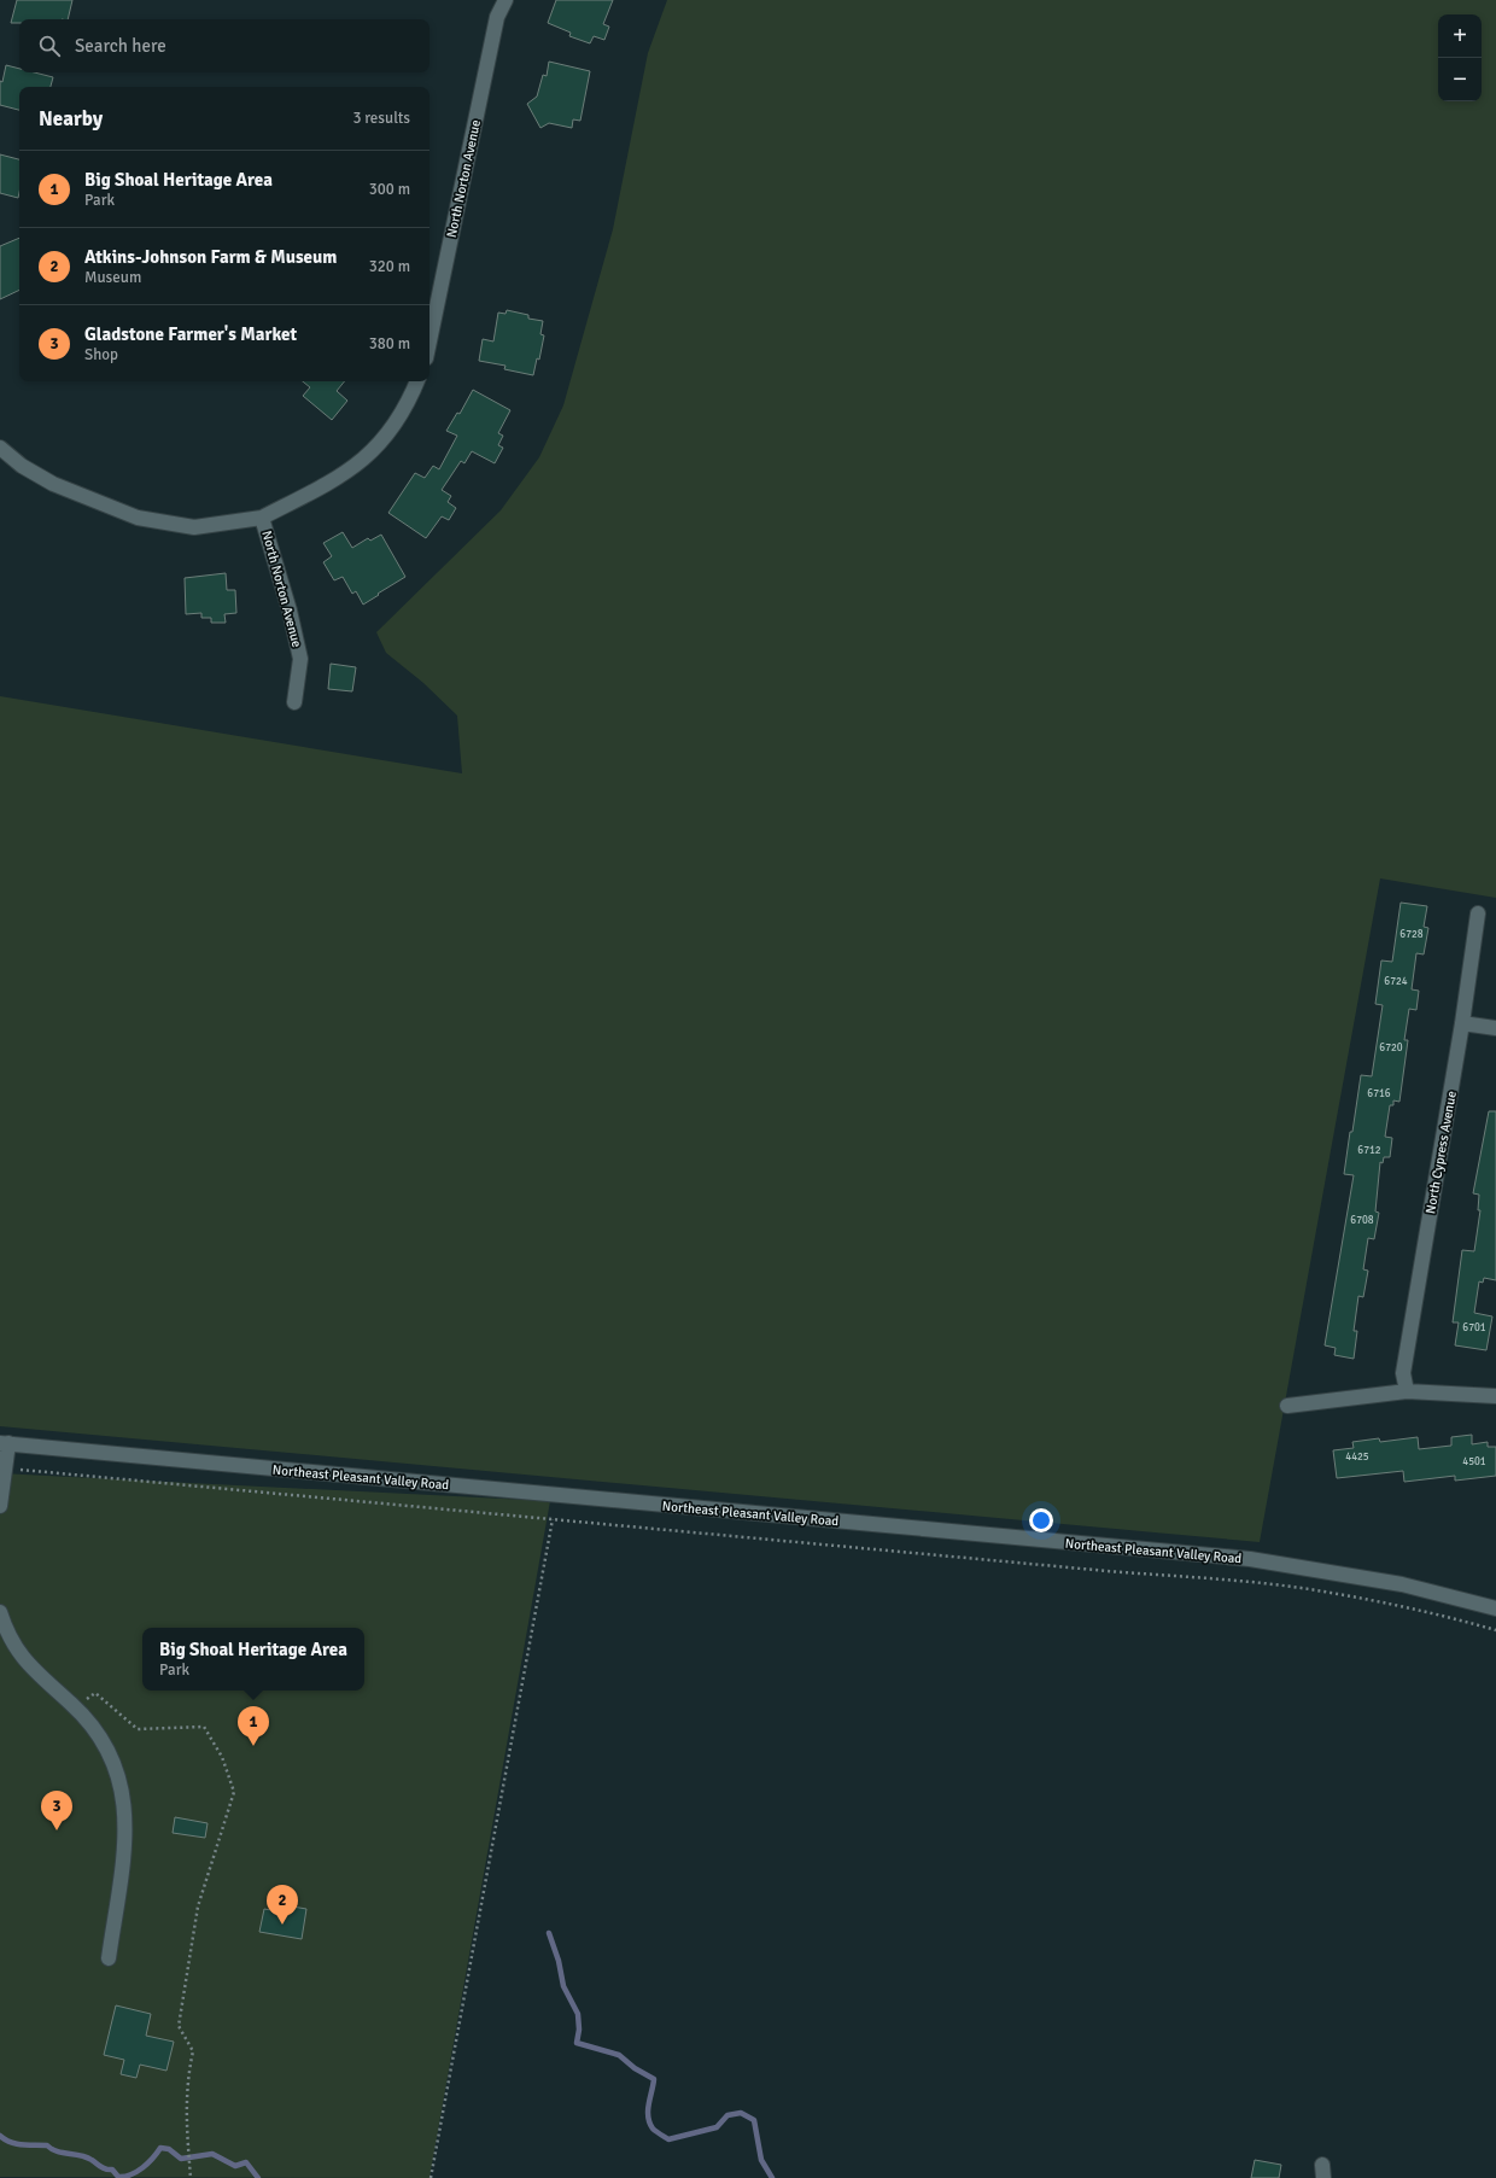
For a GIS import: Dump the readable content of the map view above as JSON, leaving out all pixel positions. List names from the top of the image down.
{
  "streets": {
    "street": ["North Norton Avenue", "North Cypress Avenue", "Northeast Pleasant Valley Road"]
  },
  "house_numbers": [
    "6728",
    "6724",
    "6720",
    "6716",
    "6712",
    "6708",
    "6701",
    "4425",
    "4501"
  ],
  "page": {
    "map_buttons": ["+", "−"],
    "search": "Search here",
    "heading": ["Nearby", "3 results"],
    "list": [
      {
        "mark": "1",
        "name": "Big Shoal Heritage Area",
        "note": "Park",
        "value": "300 m"
      },
      {
        "mark": "2",
        "name": "Atkins-Johnson Farm & Museum",
        "note": "Museum",
        "value": "320 m"
      },
      {
        "mark": "3",
        "name": "Gladstone Farmer's Market",
        "note": "Shop",
        "value": "380 m"
      }
    ],
    "popup": ["Big Shoal Heritage Area", "Park"],
    "pins": ["1", "3", "2"]
  }
}
